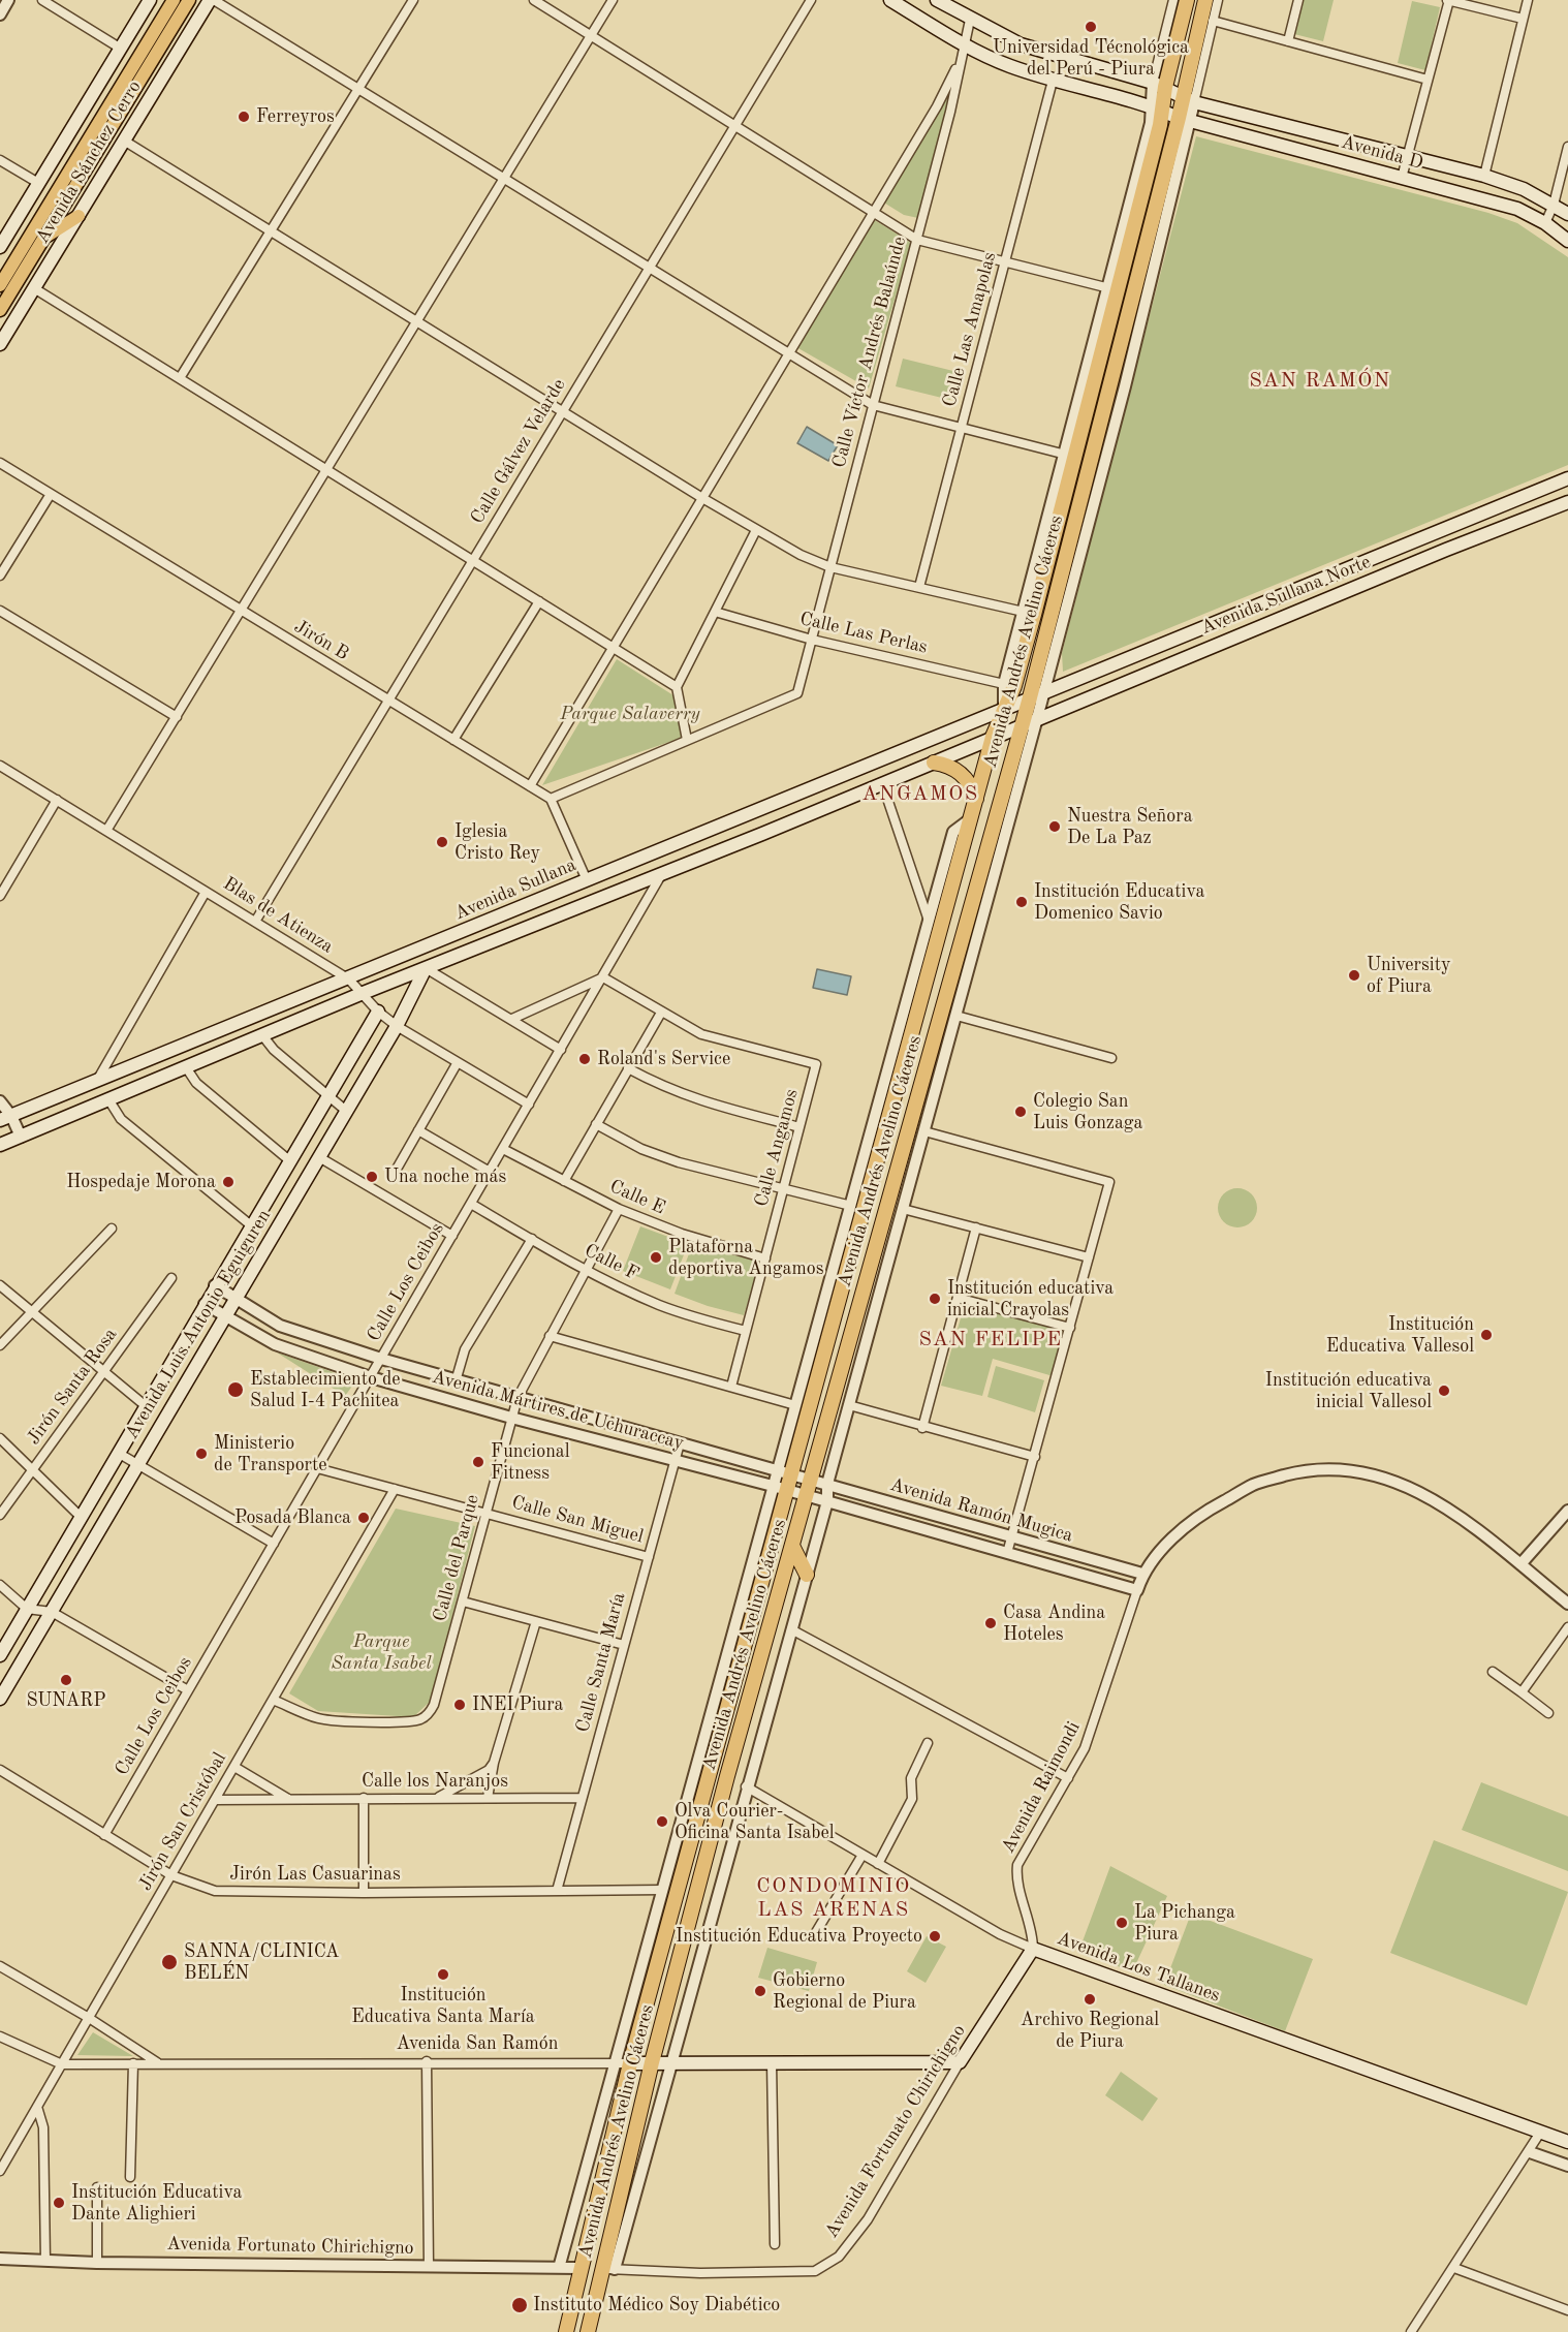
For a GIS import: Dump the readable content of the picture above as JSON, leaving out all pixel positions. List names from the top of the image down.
{
  "streets": {
    "highway": ["Avenida Andrés Avelino Cáceres"],
    "main road": [
      "Avenida D",
      "Avenida Sánchez Cerro",
      "Avenida Sullana Norte",
      "Avenida Sullana",
      "Avenida Luis Antonio Eguiguren",
      "Avenida Los Tallanes",
      "Avenida San Ramón",
      "Avenida Fortunato Chirichigno"
    ],
    "street": [
      "Calle Las Amapolas",
      "Calle Víctor Andrés Balaúnde",
      "Calle Gálvez Velarde",
      "Calle Las Perlas",
      "Jirón B",
      "Blas de Atienza",
      "Calle Angamos",
      "Calle E",
      "Calle F",
      "Calle Los Ceibos",
      "Jirón Santa Rosa",
      "Avenida Mártires de Uchuraccay",
      "Avenida Ramón Mugica",
      "Calle San Miguel",
      "Calle del Parque",
      "Calle Santa María",
      "Calle los Naranjos",
      "Avenida Raimondi",
      "Jirón San Cristóbal",
      "Jirón Las Casuarinas"
    ]
  },
  "crossings": [
    ["Avenida D", "Calle Las Amapolas"],
    ["Avenida D", "Calle Víctor Andrés Balaúnde"],
    ["Avenida D", "Avenida Andrés Avelino Cáceres"],
    ["Calle Víctor Andrés Balaúnde", "Calle Las Perlas"],
    ["Calle Gálvez Velarde", "Jirón B"],
    ["Calle Gálvez Velarde", "Blas de Atienza"],
    ["Avenida Sullana Norte", "Avenida Andrés Avelino Cáceres"],
    ["Avenida Sullana Norte", "Avenida Sullana"],
    ["Calle Las Perlas", "Avenida Andrés Avelino Cáceres"],
    ["Avenida Andrés Avelino Cáceres", "Avenida Sullana"],
    ["Avenida Andrés Avelino Cáceres", "Avenida Mártires de Uchuraccay"],
    ["Avenida Andrés Avelino Cáceres", "Avenida Ramón Mugica"],
    ["Avenida Andrés Avelino Cáceres", "Jirón Las Casuarinas"],
    ["Avenida Andrés Avelino Cáceres", "Avenida Los Tallanes"],
    ["Avenida Andrés Avelino Cáceres", "Avenida San Ramón"],
    ["Avenida Andrés Avelino Cáceres", "Avenida Fortunato Chirichigno"],
    ["Avenida Sullana", "Blas de Atienza"],
    ["Avenida Sullana", "Calle Los Ceibos"],
    ["Avenida Sullana", "Avenida Luis Antonio Eguiguren"],
    ["Blas de Atienza", "Calle Los Ceibos"],
    ["Blas de Atienza", "Avenida Luis Antonio Eguiguren"],
    ["Calle Angamos", "Calle E"],
    ["Calle Angamos", "Calle F"],
    ["Calle E", "Calle Los Ceibos"],
    ["Calle E", "Calle del Parque"],
    ["Calle F", "Calle Los Ceibos"],
    ["Calle F", "Calle del Parque"],
    ["Calle Los Ceibos", "Avenida Mártires de Uchuraccay"],
    ["Calle Los Ceibos", "Calle San Miguel"],
    ["Calle Los Ceibos", "Jirón Las Casuarinas"],
    ["Avenida Luis Antonio Eguiguren", "Avenida Mártires de Uchuraccay"],
    ["Avenida Mártires de Uchuraccay", "Avenida Ramón Mugica"],
    ["Avenida Mártires de Uchuraccay", "Calle del Parque"],
    ["Avenida Mártires de Uchuraccay", "Calle Santa María"],
    ["Avenida Ramón Mugica", "Avenida Raimondi"],
    ["Calle San Miguel", "Calle del Parque"],
    ["Calle San Miguel", "Calle Santa María"],
    ["Calle San Miguel", "Jirón San Cristóbal"],
    ["Calle del Parque", "Jirón San Cristóbal"],
    ["Calle Santa María", "Calle los Naranjos"],
    ["Calle Santa María", "Jirón Las Casuarinas"],
    ["Calle los Naranjos", "Jirón San Cristóbal"],
    ["Avenida Raimondi", "Avenida Los Tallanes"],
    ["Avenida Raimondi", "Avenida Fortunato Chirichigno"],
    ["Jirón San Cristóbal", "Jirón Las Casuarinas"],
    ["Jirón San Cristóbal", "Avenida San Ramón"],
    ["Avenida Los Tallanes", "Avenida Fortunato Chirichigno"],
    ["Avenida San Ramón", "Avenida Fortunato Chirichigno"]
  ],
  "districts": [
    "SAN RAMÓN",
    "ANGAMOS",
    "SAN FELIPE",
    "CONDOMINIO LAS ARENAS"
  ],
  "parks": ["Parque Salaverry", "Parque Santa Isabel"],
  "places": [
    "Universidad Técnológica del Perú - Piura",
    "Ferreyros",
    "Nuestra Señora De La Paz",
    "Iglesia Cristo Rey",
    "Institución Educativa Domenico Savio",
    "University of Piura",
    "Roland's Service",
    "Colegio San Luis Gonzaga",
    "Una noche más",
    "Hospedaje Morona",
    "Plataforna deportiva Angamos",
    "Institución educativa inicial Crayolas",
    "Institución Educativa Vallesol",
    "Establecimiento de Salud I-4 Pachitea",
    "Institución educativa inicial Vallesol",
    "Ministerio de Transporte",
    "Funcional Fitness",
    "Posada Blanca",
    "Casa Andina Hoteles",
    "SUNARP",
    "INEI Piura",
    "Olva Courier- Oficina Santa Isabel",
    "La Pichanga Piura",
    "Institución Educativa Proyecto",
    "SANNA/CLINICA BELÉN",
    "Institución Educativa Santa María",
    "Gobierno Regional de Piura",
    "Archivo Regional de Piura",
    "Institución Educativa Dante Alighieri",
    "Instituto Médico Soy Diabético"
  ]
}
